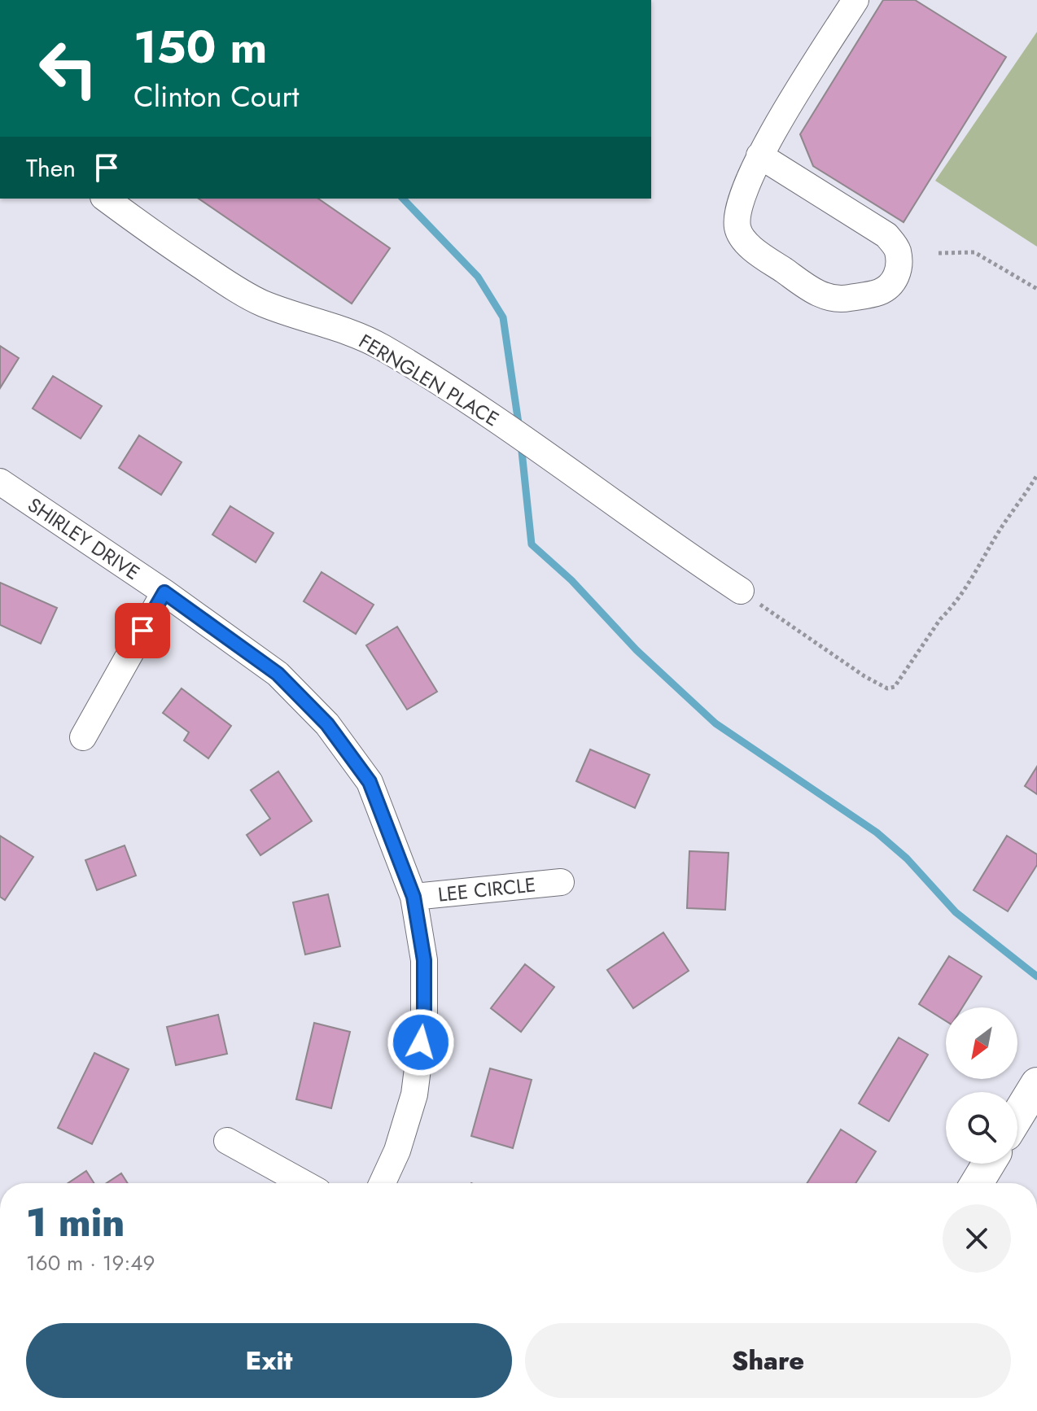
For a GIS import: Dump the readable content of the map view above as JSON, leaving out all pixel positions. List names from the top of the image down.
{
  "streets": {
    "street": ["FERNGLEN PLACE", "SHIRLEY DRIVE", "LEE CIRCLE"]
  },
  "crossings": [
    ["SHIRLEY DRIVE", "LEE CIRCLE"]
  ],
  "north": "bottom left",
  "page": {
    "turn": ["150 m", "Clinton Court"],
    "then": "Then",
    "heading": ["1 min", "160 m · 19:49"],
    "buttons": ["Exit", "Share"]
  }
}
